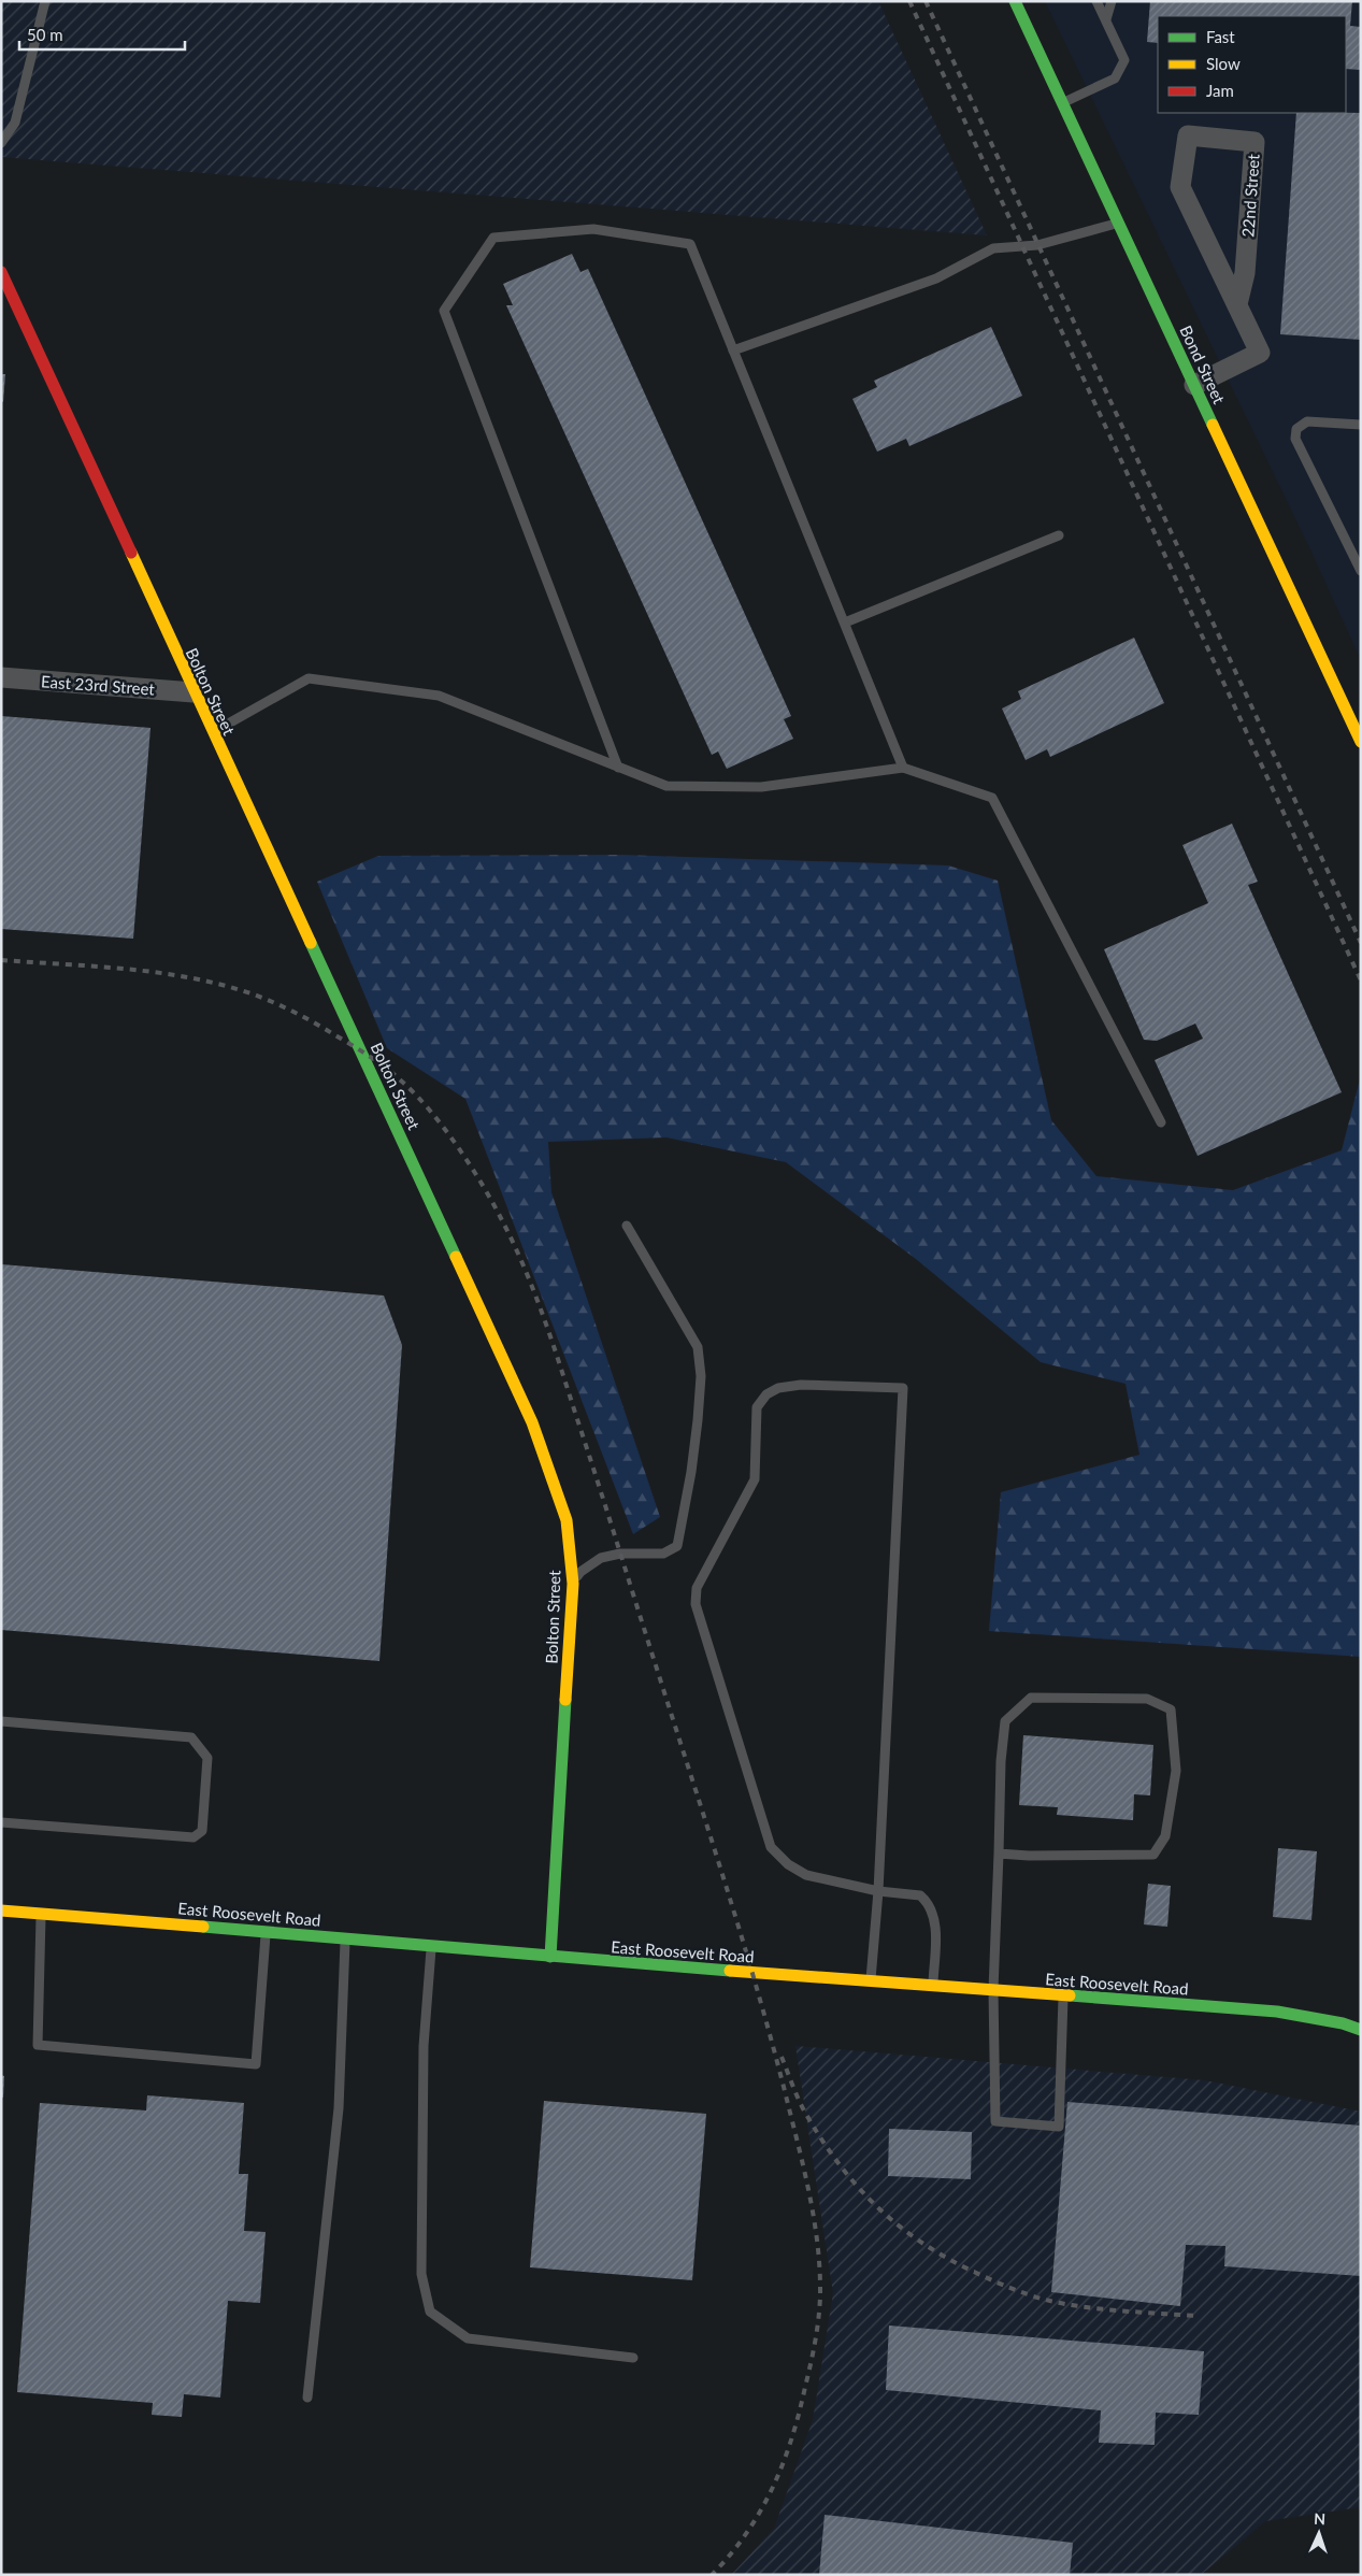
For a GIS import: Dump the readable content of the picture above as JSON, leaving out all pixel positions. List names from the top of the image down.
{
  "streets": {
    "street": [
      "22nd Street",
      "Bond Street",
      "East 23rd Street",
      "Bolton Street",
      "East Roosevelt Road"
    ]
  },
  "crossings": [
    ["22nd Street", "Bond Street"],
    ["East 23rd Street", "Bolton Street"],
    ["Bolton Street", "East Roosevelt Road"]
  ],
  "legend": ["Fast", "Slow", "Jam"],
  "scale_bar": "50 m",
  "north": "top"
}
